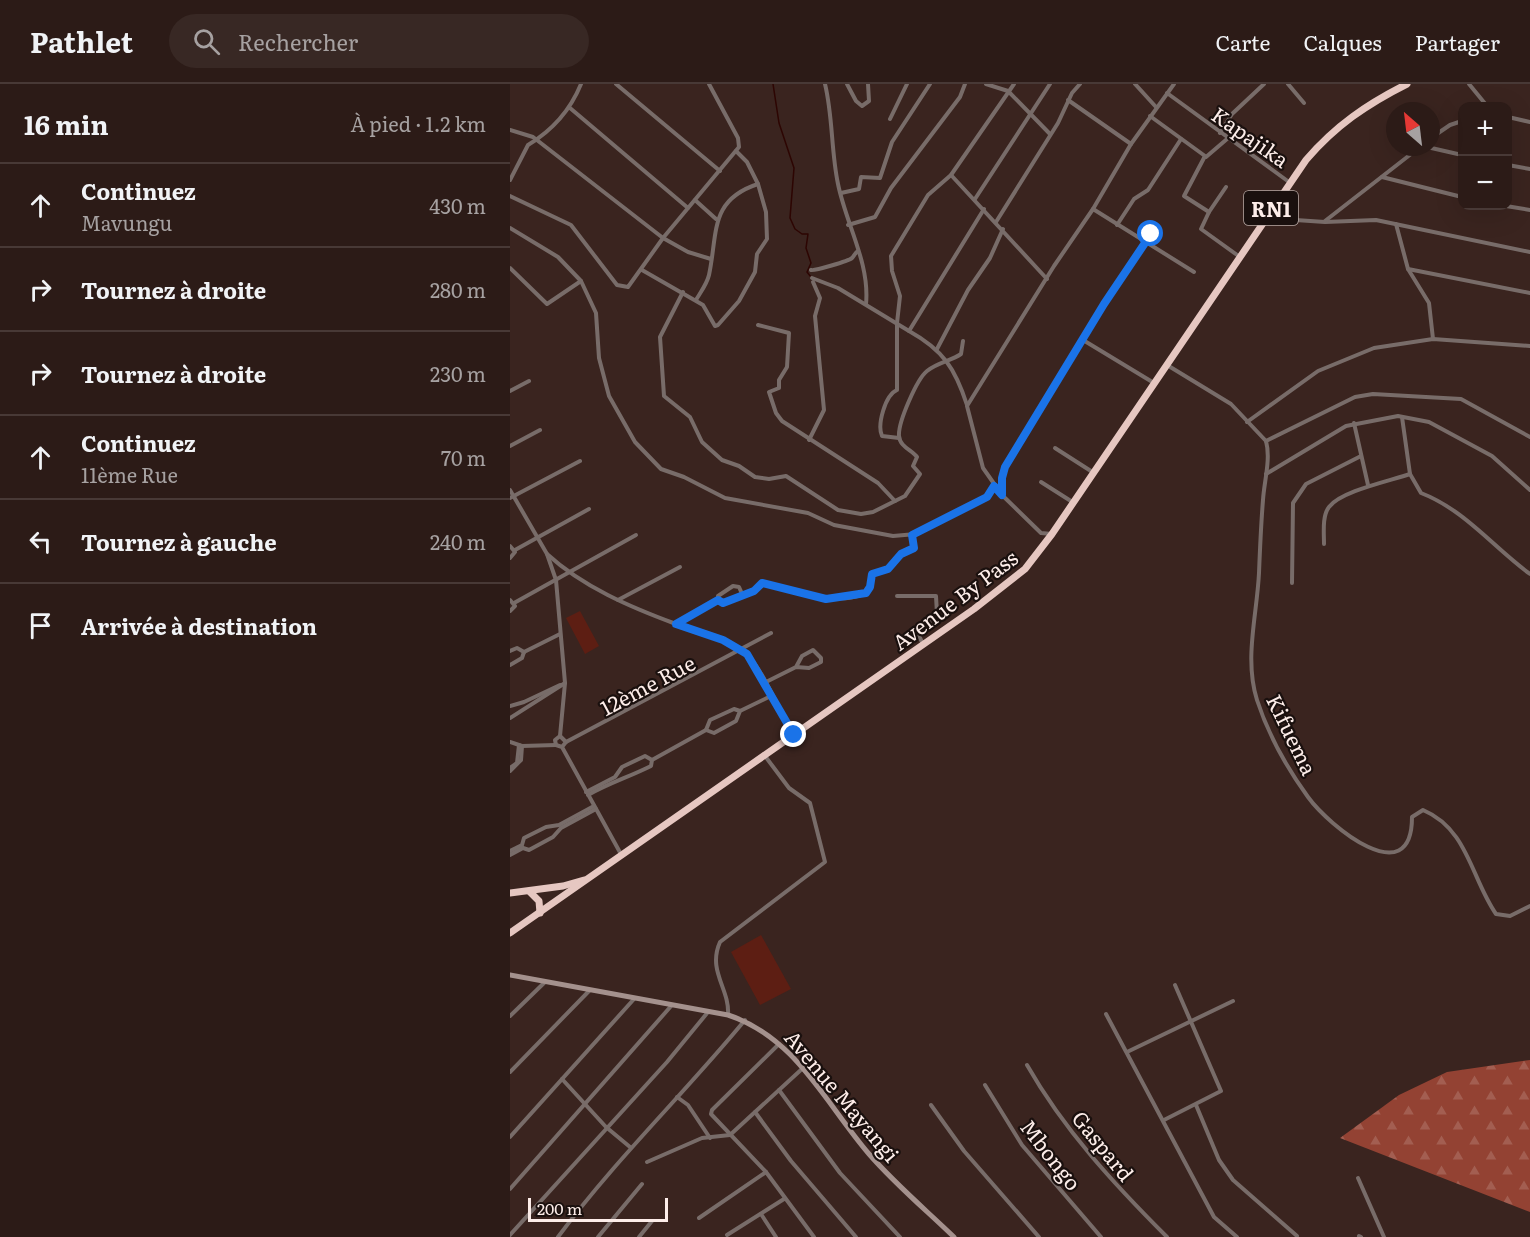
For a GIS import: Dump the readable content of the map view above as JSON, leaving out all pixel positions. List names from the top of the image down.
{
  "streets": {
    "highway": ["RN1", "Avenue By Pass"],
    "street": [
      "Kapajika",
      "12ème Rue",
      "Kifuema",
      "Avenue Mayangi",
      "Gaspard",
      "Mbongo"
    ]
  },
  "crossings": [
    ["Kapajika", "Avenue By Pass"]
  ],
  "scale_bar": "200 m",
  "north": "top left",
  "page": {
    "header": "Pathlet",
    "search": "Rechercher",
    "nav": ["Carte", "Calques", "Partager"],
    "heading": ["16 min", "À pied · 1.2 km"],
    "map_buttons": ["+", "−"],
    "list": [
      ["Continuez", "Mavungu", "430 m"],
      ["Tournez à droite", "280 m"],
      ["Tournez à droite", "230 m"],
      ["Continuez", "11ème Rue", "70 m"],
      ["Tournez à gauche", "240 m"],
      "Arrivée à destination"
    ],
    "scale": "200 m"
  }
}
